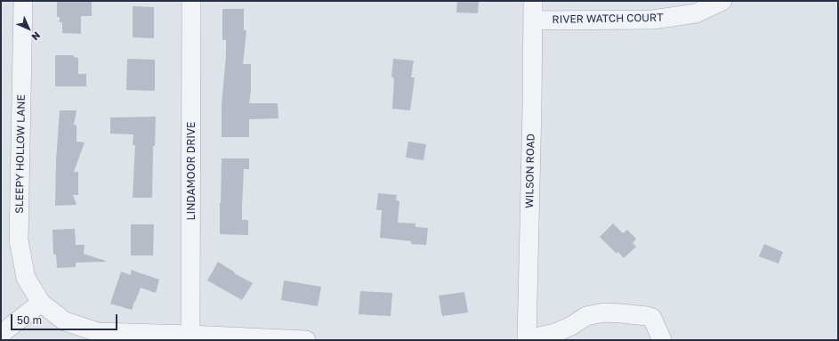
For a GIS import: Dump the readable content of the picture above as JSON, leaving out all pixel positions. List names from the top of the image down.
{
  "streets": {
    "street": [
      "RIVER WATCH COURT",
      "SLEEPY HOLLOW LANE",
      "LINDAMOOR DRIVE",
      "WILSON ROAD"
    ]
  },
  "crossings": [
    ["RIVER WATCH COURT", "WILSON ROAD"]
  ],
  "scale_bar": "50 m",
  "north": "bottom right"
}
